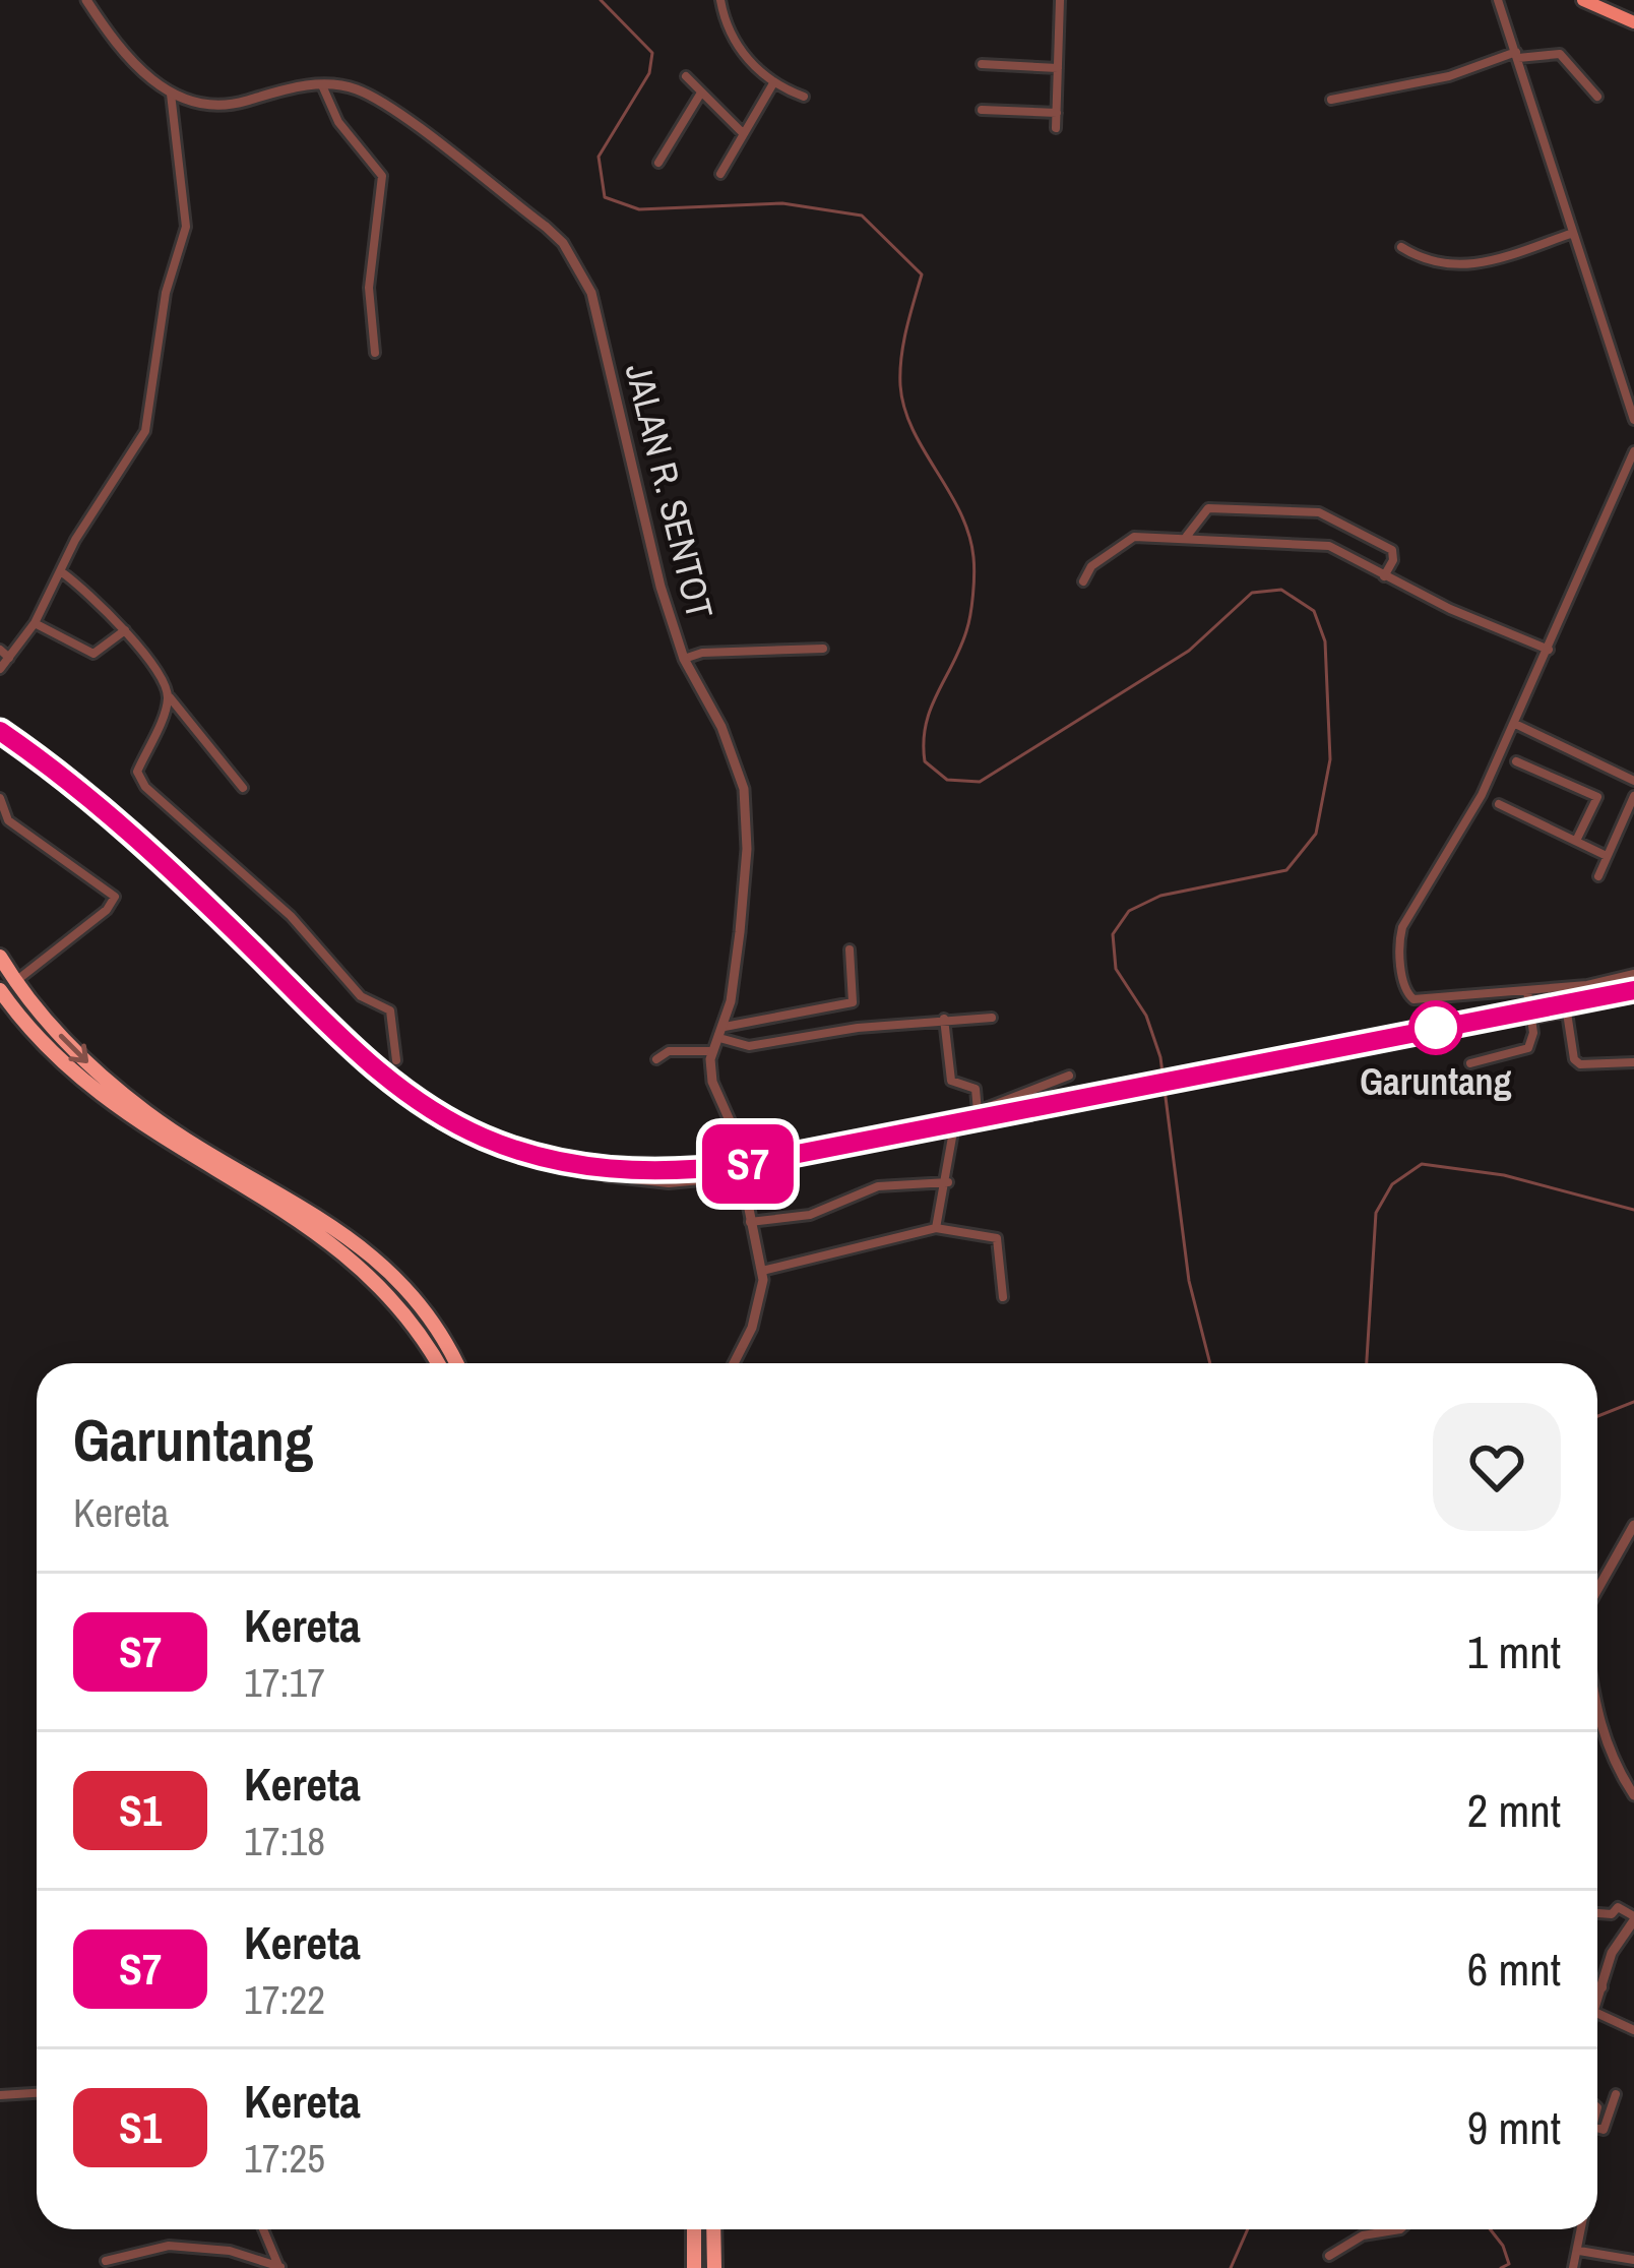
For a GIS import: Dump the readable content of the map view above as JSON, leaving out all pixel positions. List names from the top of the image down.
{
  "streets": {
    "street": ["JALAN R. SENTOT"]
  },
  "places": ["Garuntang"],
  "page": {
    "on_map": "S7",
    "heading": ["Garuntang", "Kereta"],
    "list": [
      {
        "mark": "S7",
        "name": "Kereta",
        "note": "17:17",
        "value": "1 mnt"
      },
      {
        "mark": "S1",
        "name": "Kereta",
        "note": "17:18",
        "value": "2 mnt"
      },
      {
        "mark": "S7",
        "name": "Kereta",
        "note": "17:22",
        "value": "6 mnt"
      },
      {
        "mark": "S1",
        "name": "Kereta",
        "note": "17:25",
        "value": "9 mnt"
      }
    ]
  }
}
